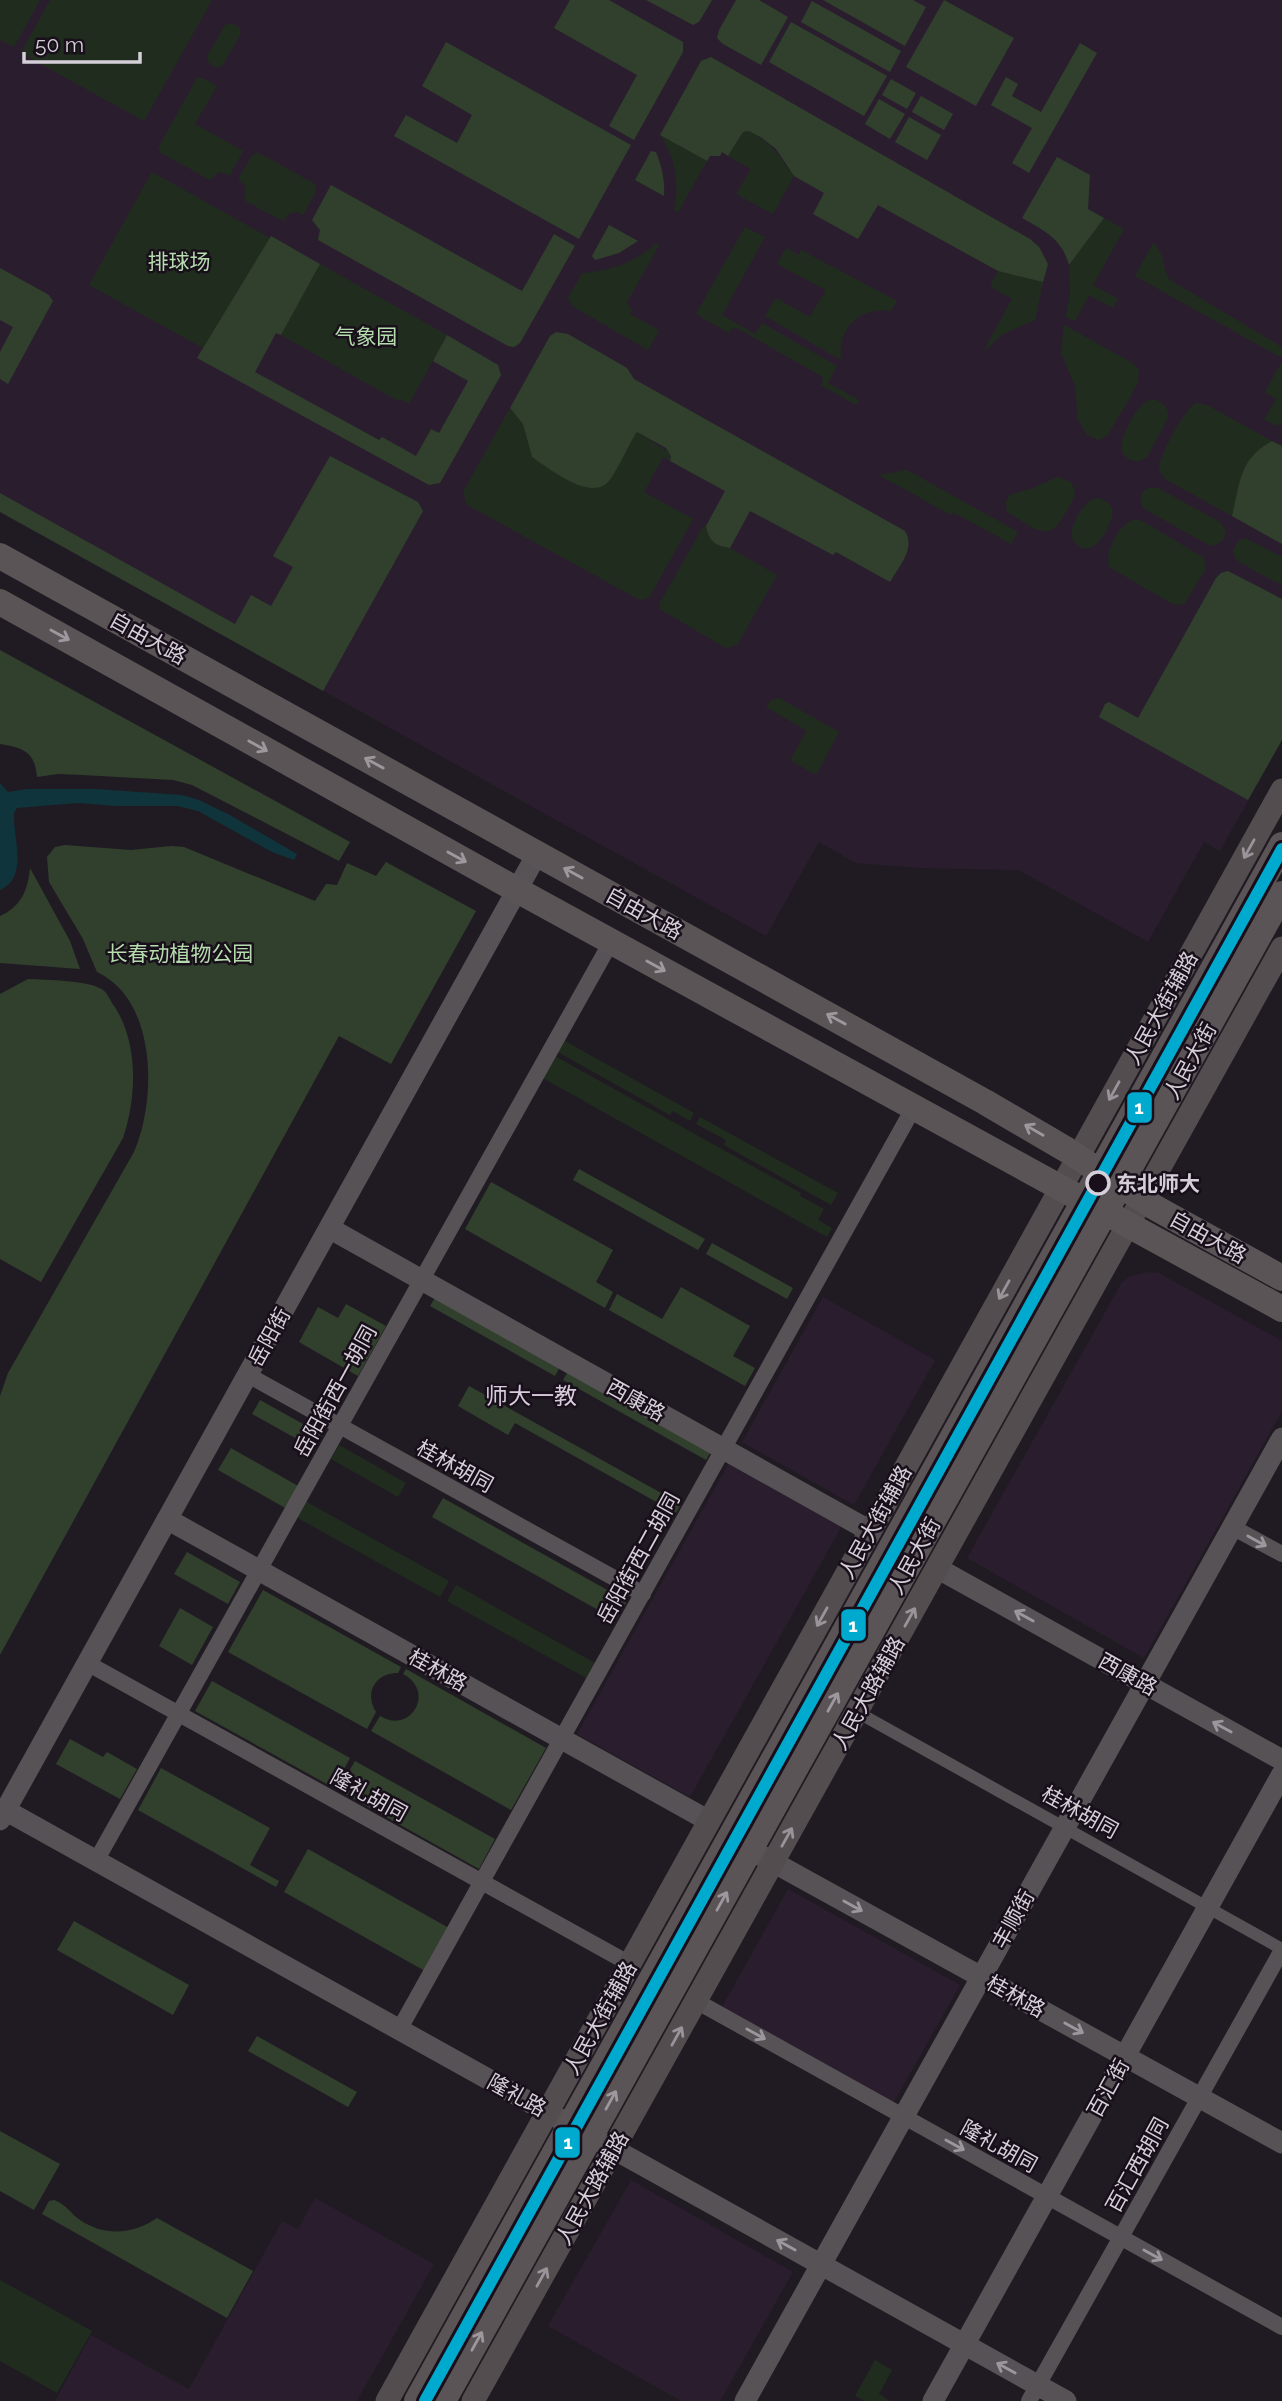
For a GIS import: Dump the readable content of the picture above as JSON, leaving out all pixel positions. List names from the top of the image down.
{
  "streets": {
    "main road": [
      "自由大路",
      "人民大街辅路",
      "人民大街",
      "人民大路辅路"
    ],
    "street": [
      "岳阳街",
      "岳阳街西一胡同",
      "西康路",
      "桂林胡同",
      "岳阳街西二胡同",
      "桂林路",
      "隆礼胡同",
      "丰顺街",
      "百汇街",
      "隆礼路",
      "百汇西胡同"
    ]
  },
  "crossings": [
    ["自由大路", "人民大街辅路"],
    ["自由大路", "人民大街"],
    ["自由大路", "岳阳街"],
    ["自由大路", "岳阳街西一胡同"],
    ["自由大路", "岳阳街西二胡同"],
    ["自由大路", "人民大路辅路"],
    ["人民大街辅路", "西康路"],
    ["人民大街辅路", "桂林路"],
    ["人民大街辅路", "隆礼胡同"],
    ["人民大街辅路", "隆礼路"],
    ["人民大街", "桂林路"],
    ["人民大街", "人民大路辅路"],
    ["人民大街", "隆礼路"],
    ["岳阳街", "西康路"],
    ["岳阳街", "桂林胡同"],
    ["岳阳街", "桂林路"],
    ["岳阳街", "隆礼胡同"],
    ["岳阳街", "隆礼路"],
    ["岳阳街西一胡同", "西康路"],
    ["岳阳街西一胡同", "桂林胡同"],
    ["岳阳街西一胡同", "桂林路"],
    ["岳阳街西一胡同", "隆礼胡同"],
    ["岳阳街西一胡同", "隆礼路"],
    ["西康路", "岳阳街西二胡同"],
    ["西康路", "人民大路辅路"],
    ["西康路", "丰顺街"],
    ["桂林胡同", "岳阳街西二胡同"],
    ["桂林胡同", "人民大路辅路"],
    ["桂林胡同", "丰顺街"],
    ["桂林胡同", "百汇街"],
    ["桂林胡同", "百汇西胡同"],
    ["岳阳街西二胡同", "桂林路"],
    ["岳阳街西二胡同", "隆礼胡同"],
    ["岳阳街西二胡同", "隆礼路"],
    ["桂林路", "人民大路辅路"],
    ["桂林路", "丰顺街"],
    ["桂林路", "百汇街"],
    ["桂林路", "百汇西胡同"],
    ["人民大路辅路", "隆礼胡同"],
    ["人民大路辅路", "隆礼路"],
    ["隆礼胡同", "丰顺街"],
    ["隆礼胡同", "百汇街"],
    ["隆礼胡同", "百汇西胡同"],
    ["丰顺街", "隆礼路"],
    ["百汇街", "隆礼路"],
    ["隆礼路", "百汇西胡同"]
  ],
  "one_way": [
    "人民大街辅路",
    "西康路",
    "人民大路辅路",
    "隆礼胡同"
  ],
  "districts": ["师大一教"],
  "parks": ["排球场", "气象园", "长春动植物公园"],
  "places": ["东北师大"],
  "lines": ["transit line 1"],
  "scale_bar": "50 m"
}
